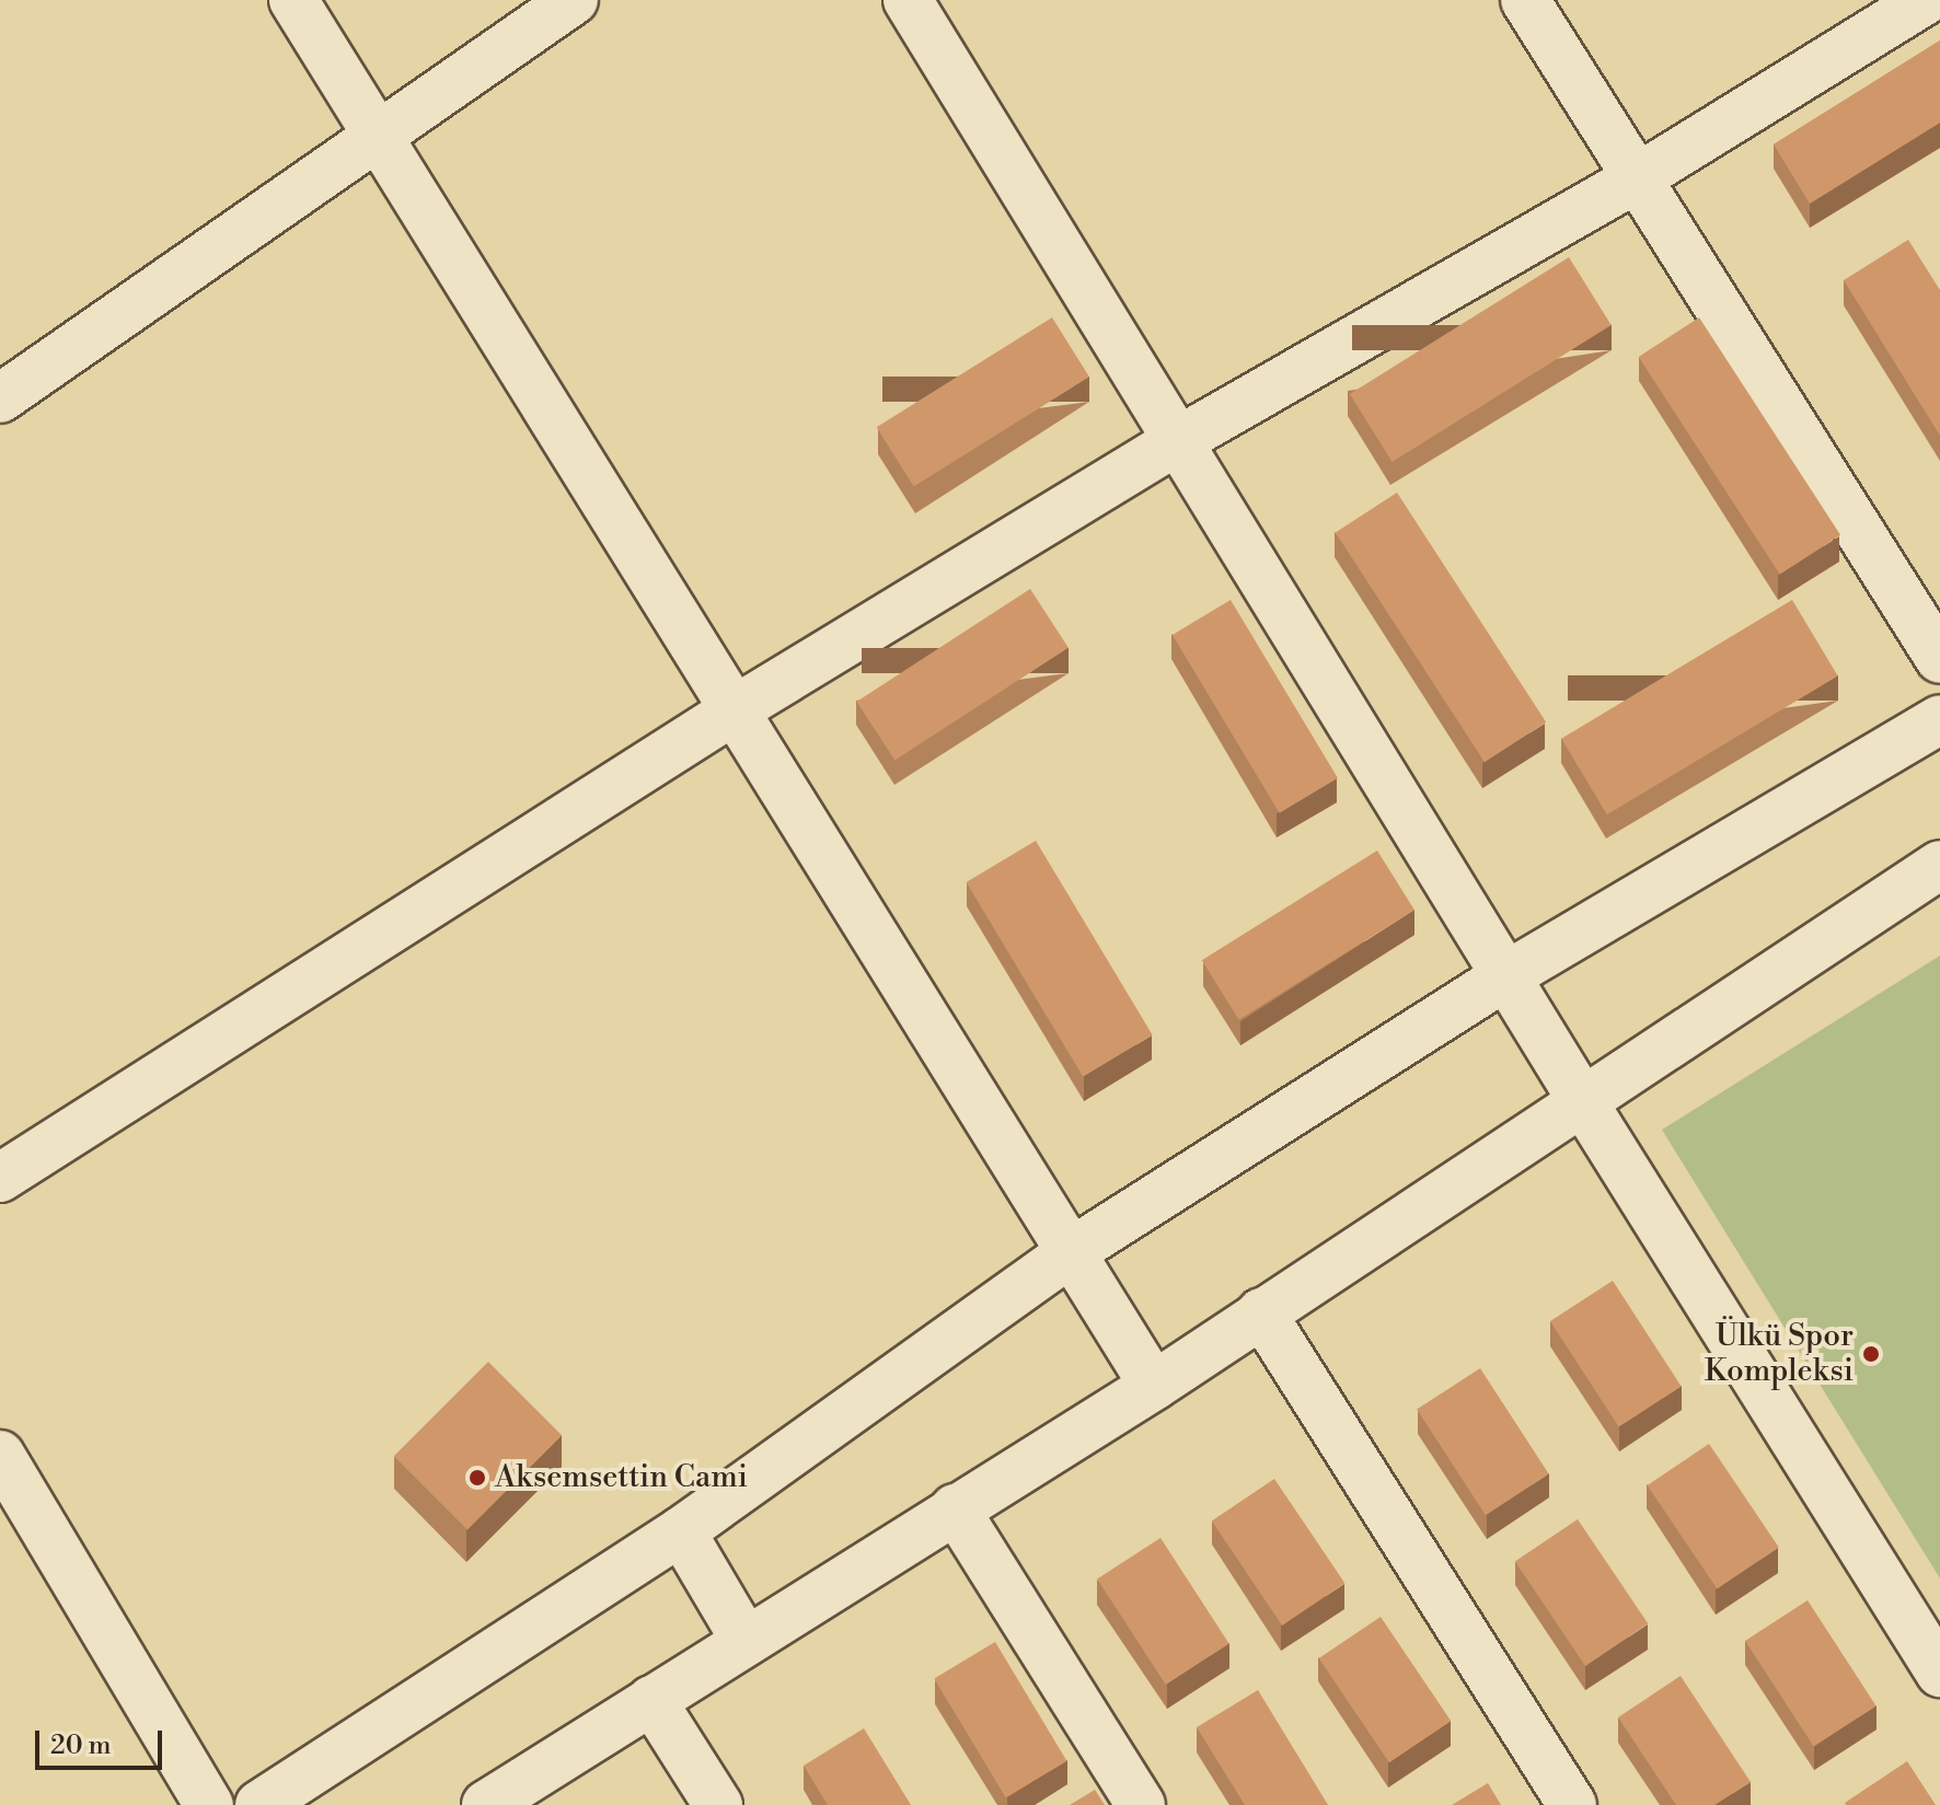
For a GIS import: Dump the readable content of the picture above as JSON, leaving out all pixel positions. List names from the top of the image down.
{
  "places": ["Ülkü Spor Kompleksi", "Aksemsettin Cami"],
  "scale_bar": "20 m"
}
